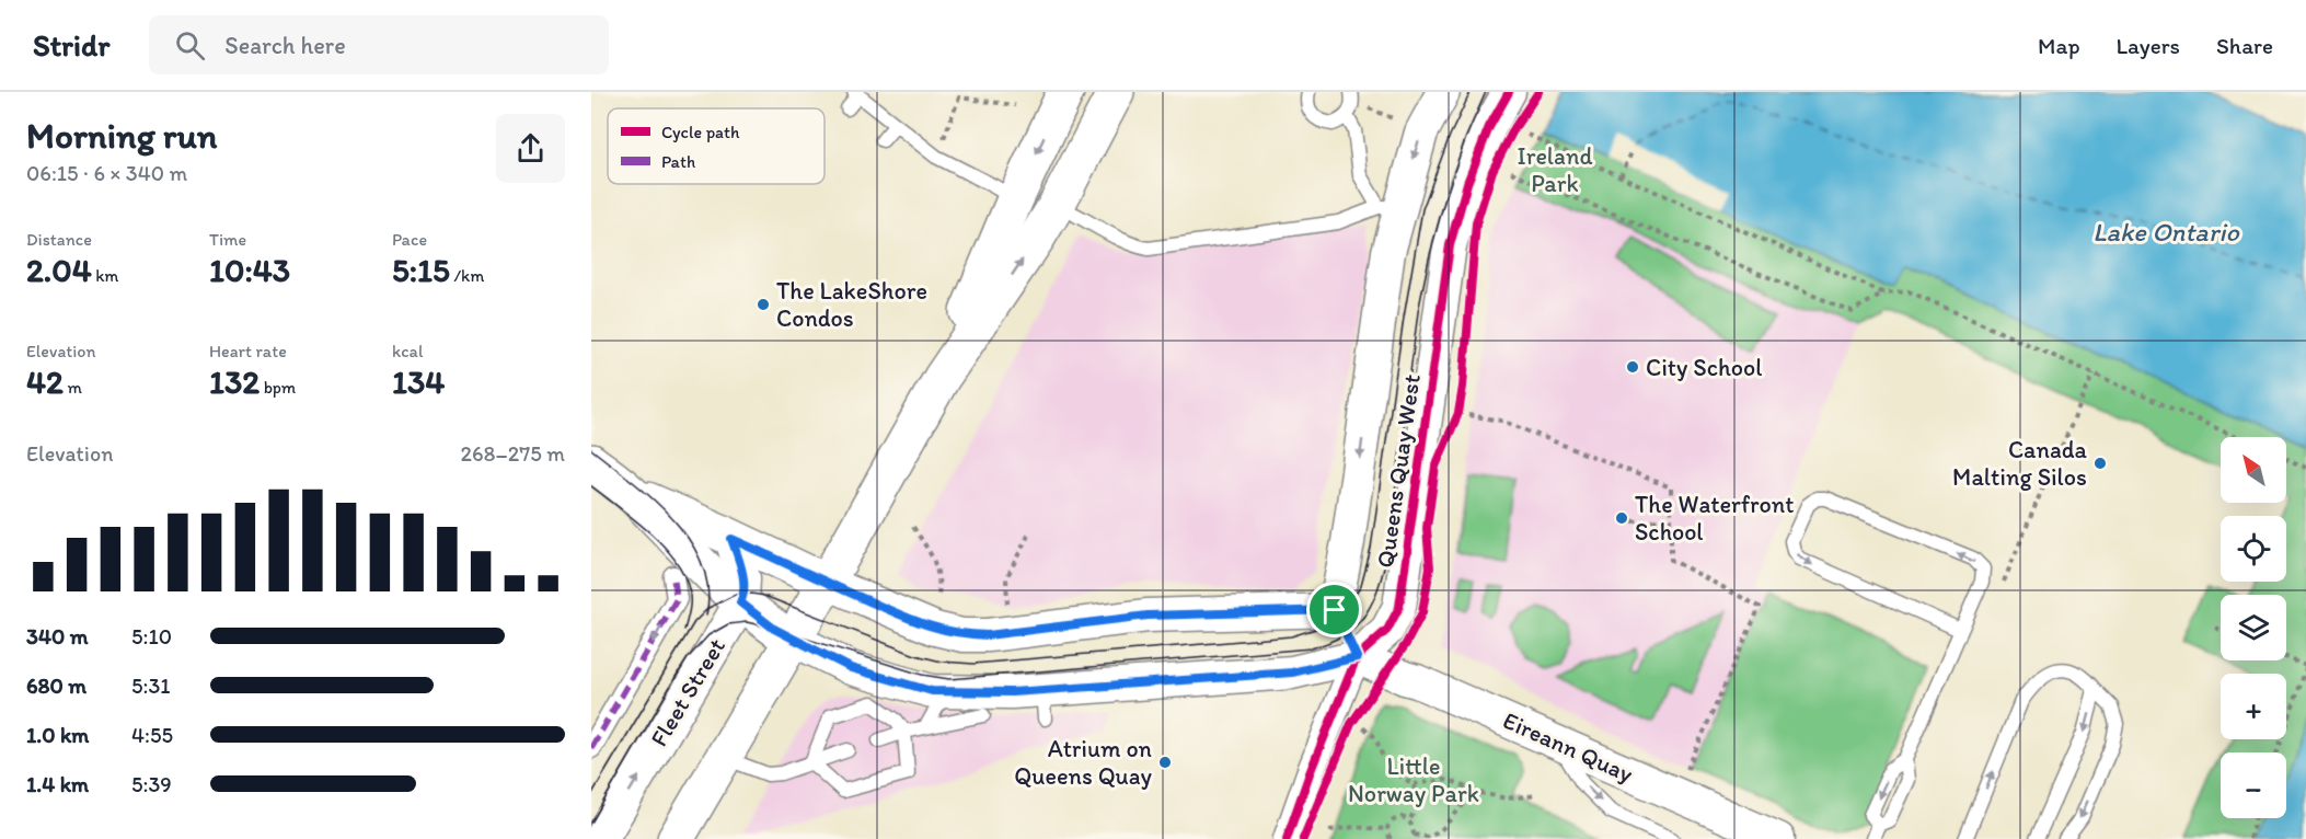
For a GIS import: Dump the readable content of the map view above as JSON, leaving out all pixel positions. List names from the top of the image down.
{
  "streets": {
    "street": ["Queens Quay West", "Fleet Street", "Eireann Quay"]
  },
  "crossings": [
    ["Queens Quay West", "Eireann Quay"]
  ],
  "water": ["Lake Ontario"],
  "parks": ["Ireland Park", "Little Norway Park"],
  "places": [
    "The LakeShore Condos",
    "City School",
    "Canada Malting Silos",
    "The Waterfront School",
    "Atrium on Queens Quay"
  ],
  "legend": ["Cycle path", "Path"],
  "north": "top left",
  "page": {
    "header": "Stridr",
    "search": "Search here",
    "nav": ["Map", "Layers", "Share"],
    "heading": ["Morning run", "06:15 · 6 × 340 m"],
    "stats": [
      ["Distance", "2.04 km"],
      ["Time", "10:43"],
      ["Pace", "5:15 /km"],
      ["Elevation", "42 m"],
      ["Heart rate", "132 bpm"],
      ["kcal", "134"]
    ],
    "chart": ["Elevation", "268–275 m"],
    "map_buttons": ["+", "−"],
    "list": [
      {
        "name": "340 m",
        "note": "5:10"
      },
      {
        "name": "680 m",
        "note": "5:31"
      },
      {
        "name": "1.0 km",
        "note": "4:55"
      },
      {
        "name": "1.4 km",
        "note": "5:39"
      }
    ]
  }
}
